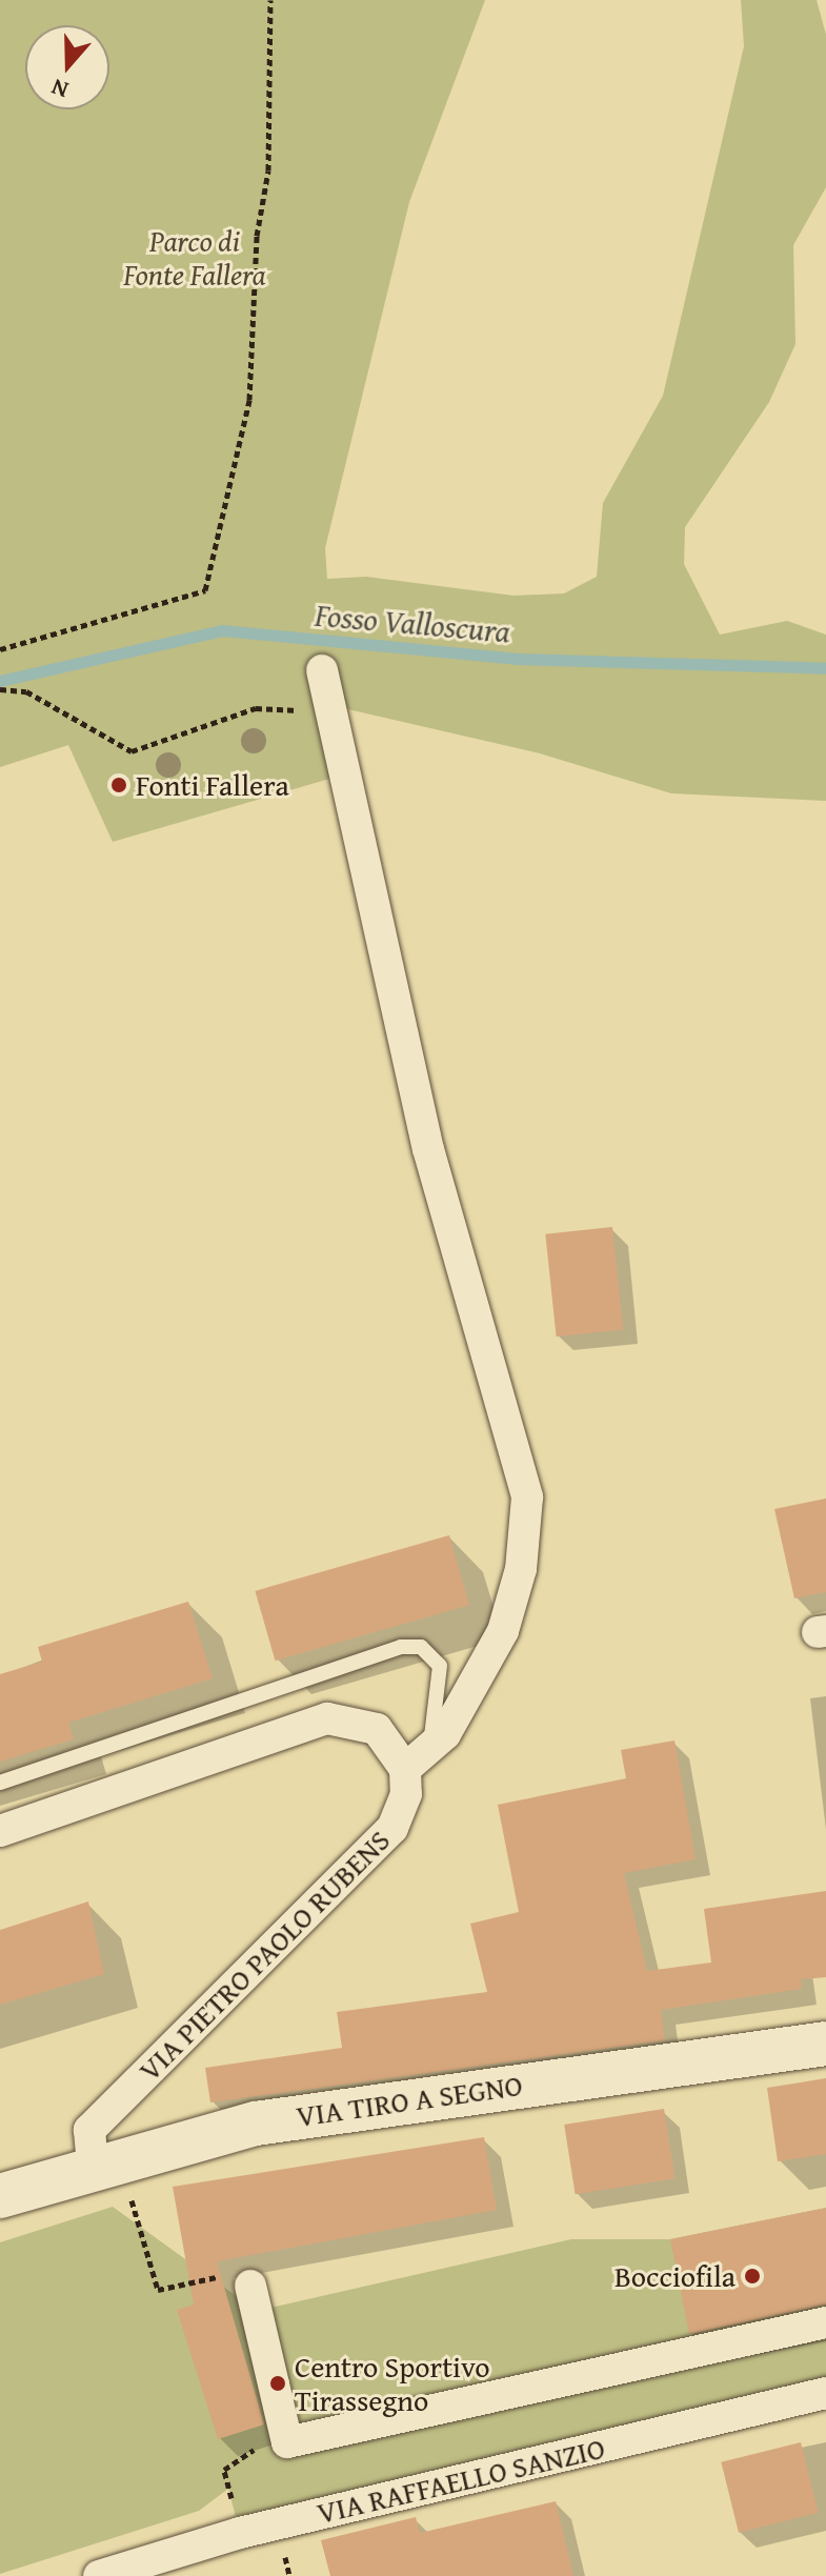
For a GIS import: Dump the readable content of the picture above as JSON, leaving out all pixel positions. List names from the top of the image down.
{
  "streets": {
    "main road": ["VIA TIRO A SEGNO"],
    "street": ["VIA PIETRO PAOLO RUBENS", "VIA RAFFAELLO SANZIO"]
  },
  "crossings": [
    ["VIA PIETRO PAOLO RUBENS", "VIA TIRO A SEGNO"]
  ],
  "water": ["Fosso Valloscura"],
  "parks": ["Parco di Fonte Fallera"],
  "places": ["Fonti Fallera", "Bocciofila", "Centro Sportivo Tirassegno"],
  "north": "bottom"
}
